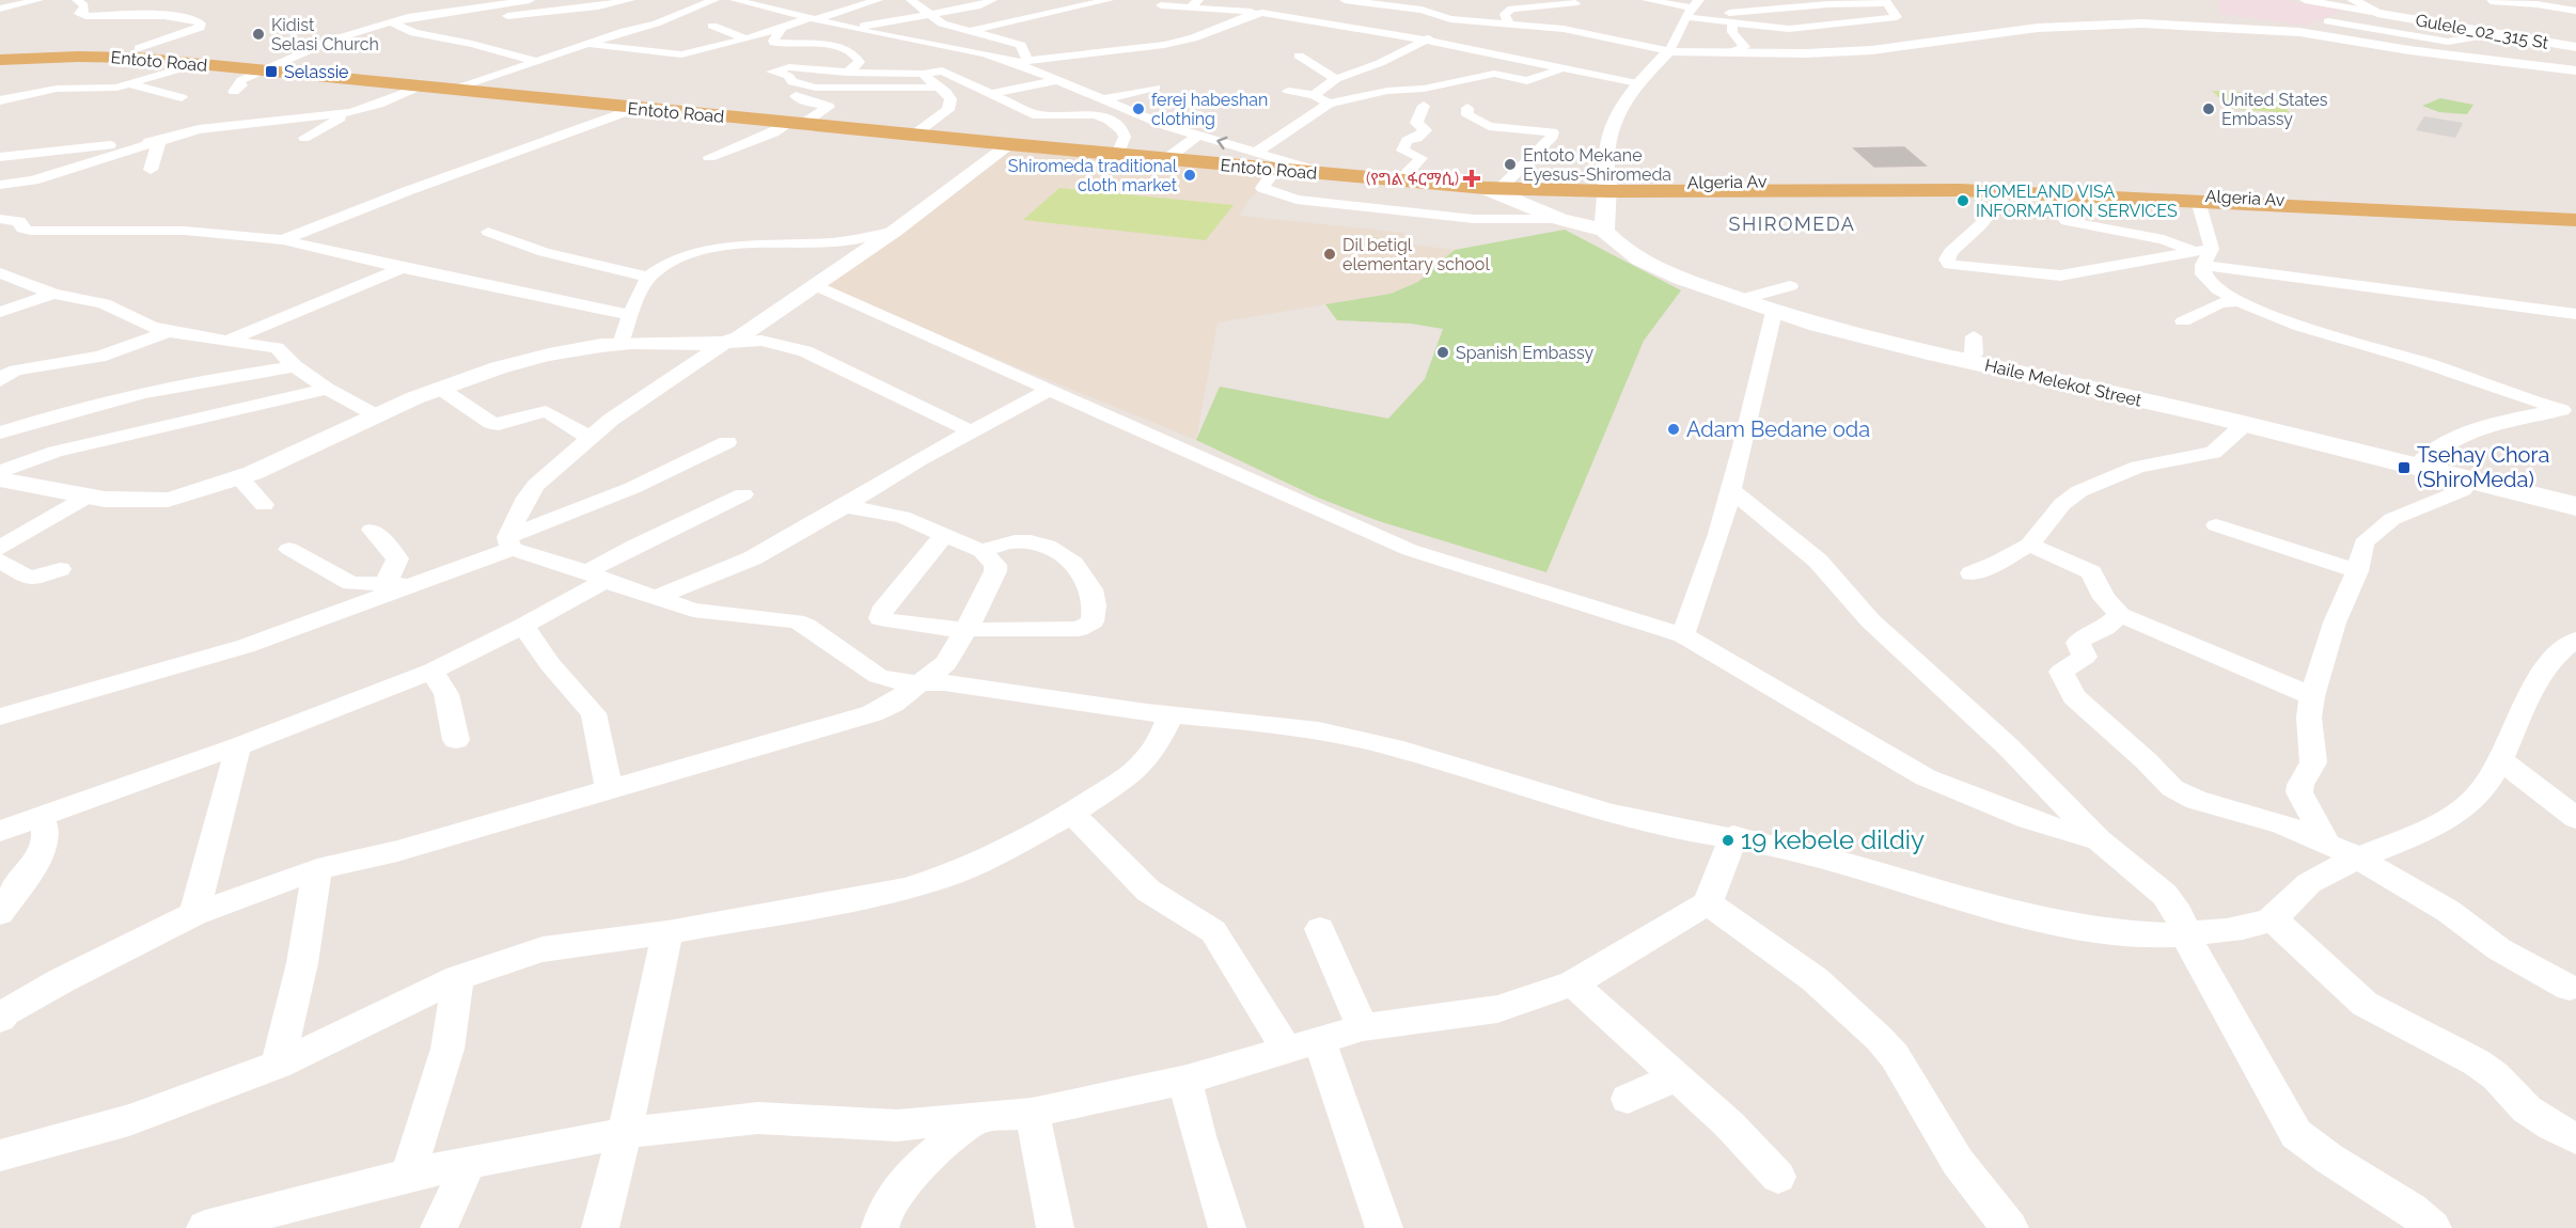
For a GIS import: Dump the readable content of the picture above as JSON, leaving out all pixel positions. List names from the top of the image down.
{
  "streets": {
    "main road": ["Entoto Road", "Algeria Av", "Haile Melekot Street"],
    "street": ["Gulele_02_315 St"]
  },
  "crossings": [
    ["Entoto Road", "Algeria Av"]
  ],
  "districts": ["SHIROMEDA"],
  "places": {
    "other": [
      "Kidist Selasi Church",
      "ferej habeshan clothing",
      "United States Embassy",
      "Entoto Mekane Eyesus-Shiromeda",
      "Shiromeda traditional cloth market",
      "HOMELAND VISA INFORMATION SERVICES",
      "Dil betigl elementary school",
      "Spanish Embassy",
      "Adam Bedane oda",
      "19 kebele dildiy"
    ],
    "transit": ["Selassie", "Tsehay Chora (ShiroMeda)"],
    "health": ["(የግል ፋርማሲ)"]
  }
}
